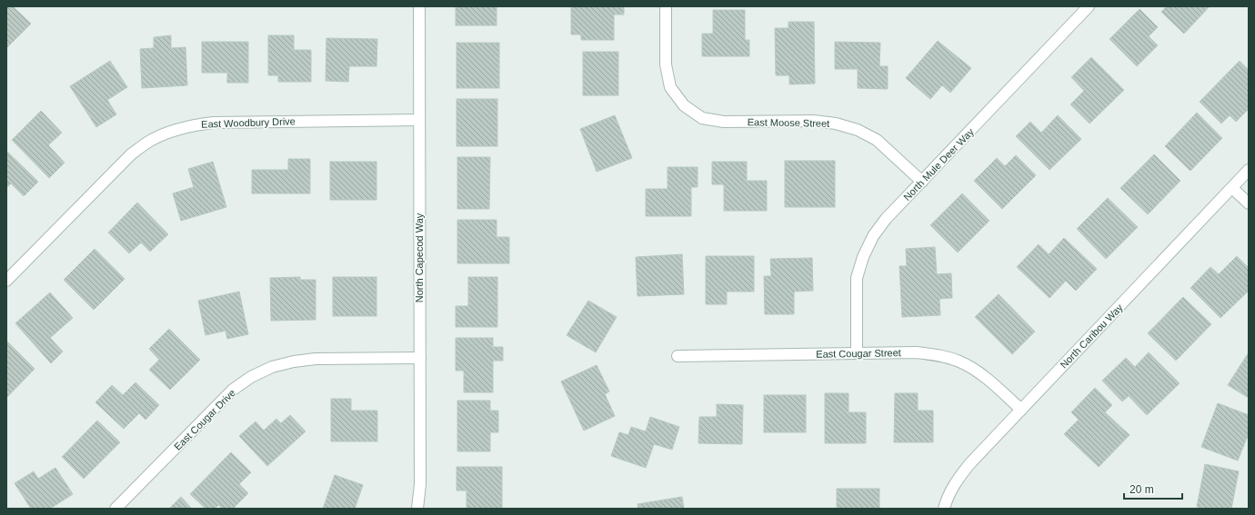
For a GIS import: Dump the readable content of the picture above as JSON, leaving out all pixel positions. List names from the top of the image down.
{
  "streets": {
    "street": [
      "East Woodbury Drive",
      "East Moose Street",
      "North Mule Deer Way",
      "North Capecod Way",
      "North Caribou Way",
      "East Cougar Street",
      "East Cougar Drive"
    ]
  },
  "crossings": [
    ["East Woodbury Drive", "North Capecod Way"],
    ["East Moose Street", "North Mule Deer Way"],
    ["North Mule Deer Way", "East Cougar Street"],
    ["North Capecod Way", "East Cougar Drive"],
    ["North Caribou Way", "East Cougar Street"]
  ],
  "scale_bar": "20 m"
}
